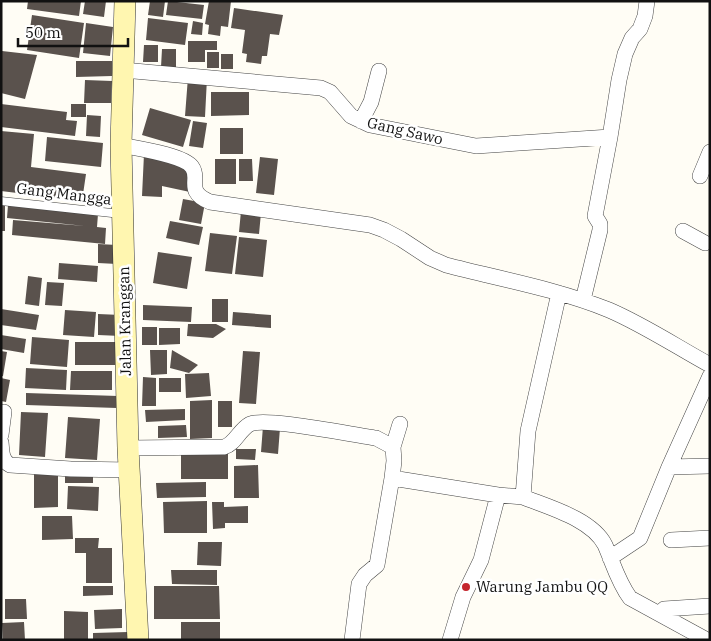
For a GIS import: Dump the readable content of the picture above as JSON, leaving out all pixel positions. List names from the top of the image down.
{
  "streets": {
    "main road": ["Jalan Kranggan"],
    "street": ["Gang Sawo"],
    "lane": ["Gang Mangga"]
  },
  "crossings": [
    ["Gang Sawo", "Jalan Kranggan"],
    ["Gang Mangga", "Jalan Kranggan"]
  ],
  "places": ["Warung Jambu QQ"],
  "scale_bar": "50 m"
}
